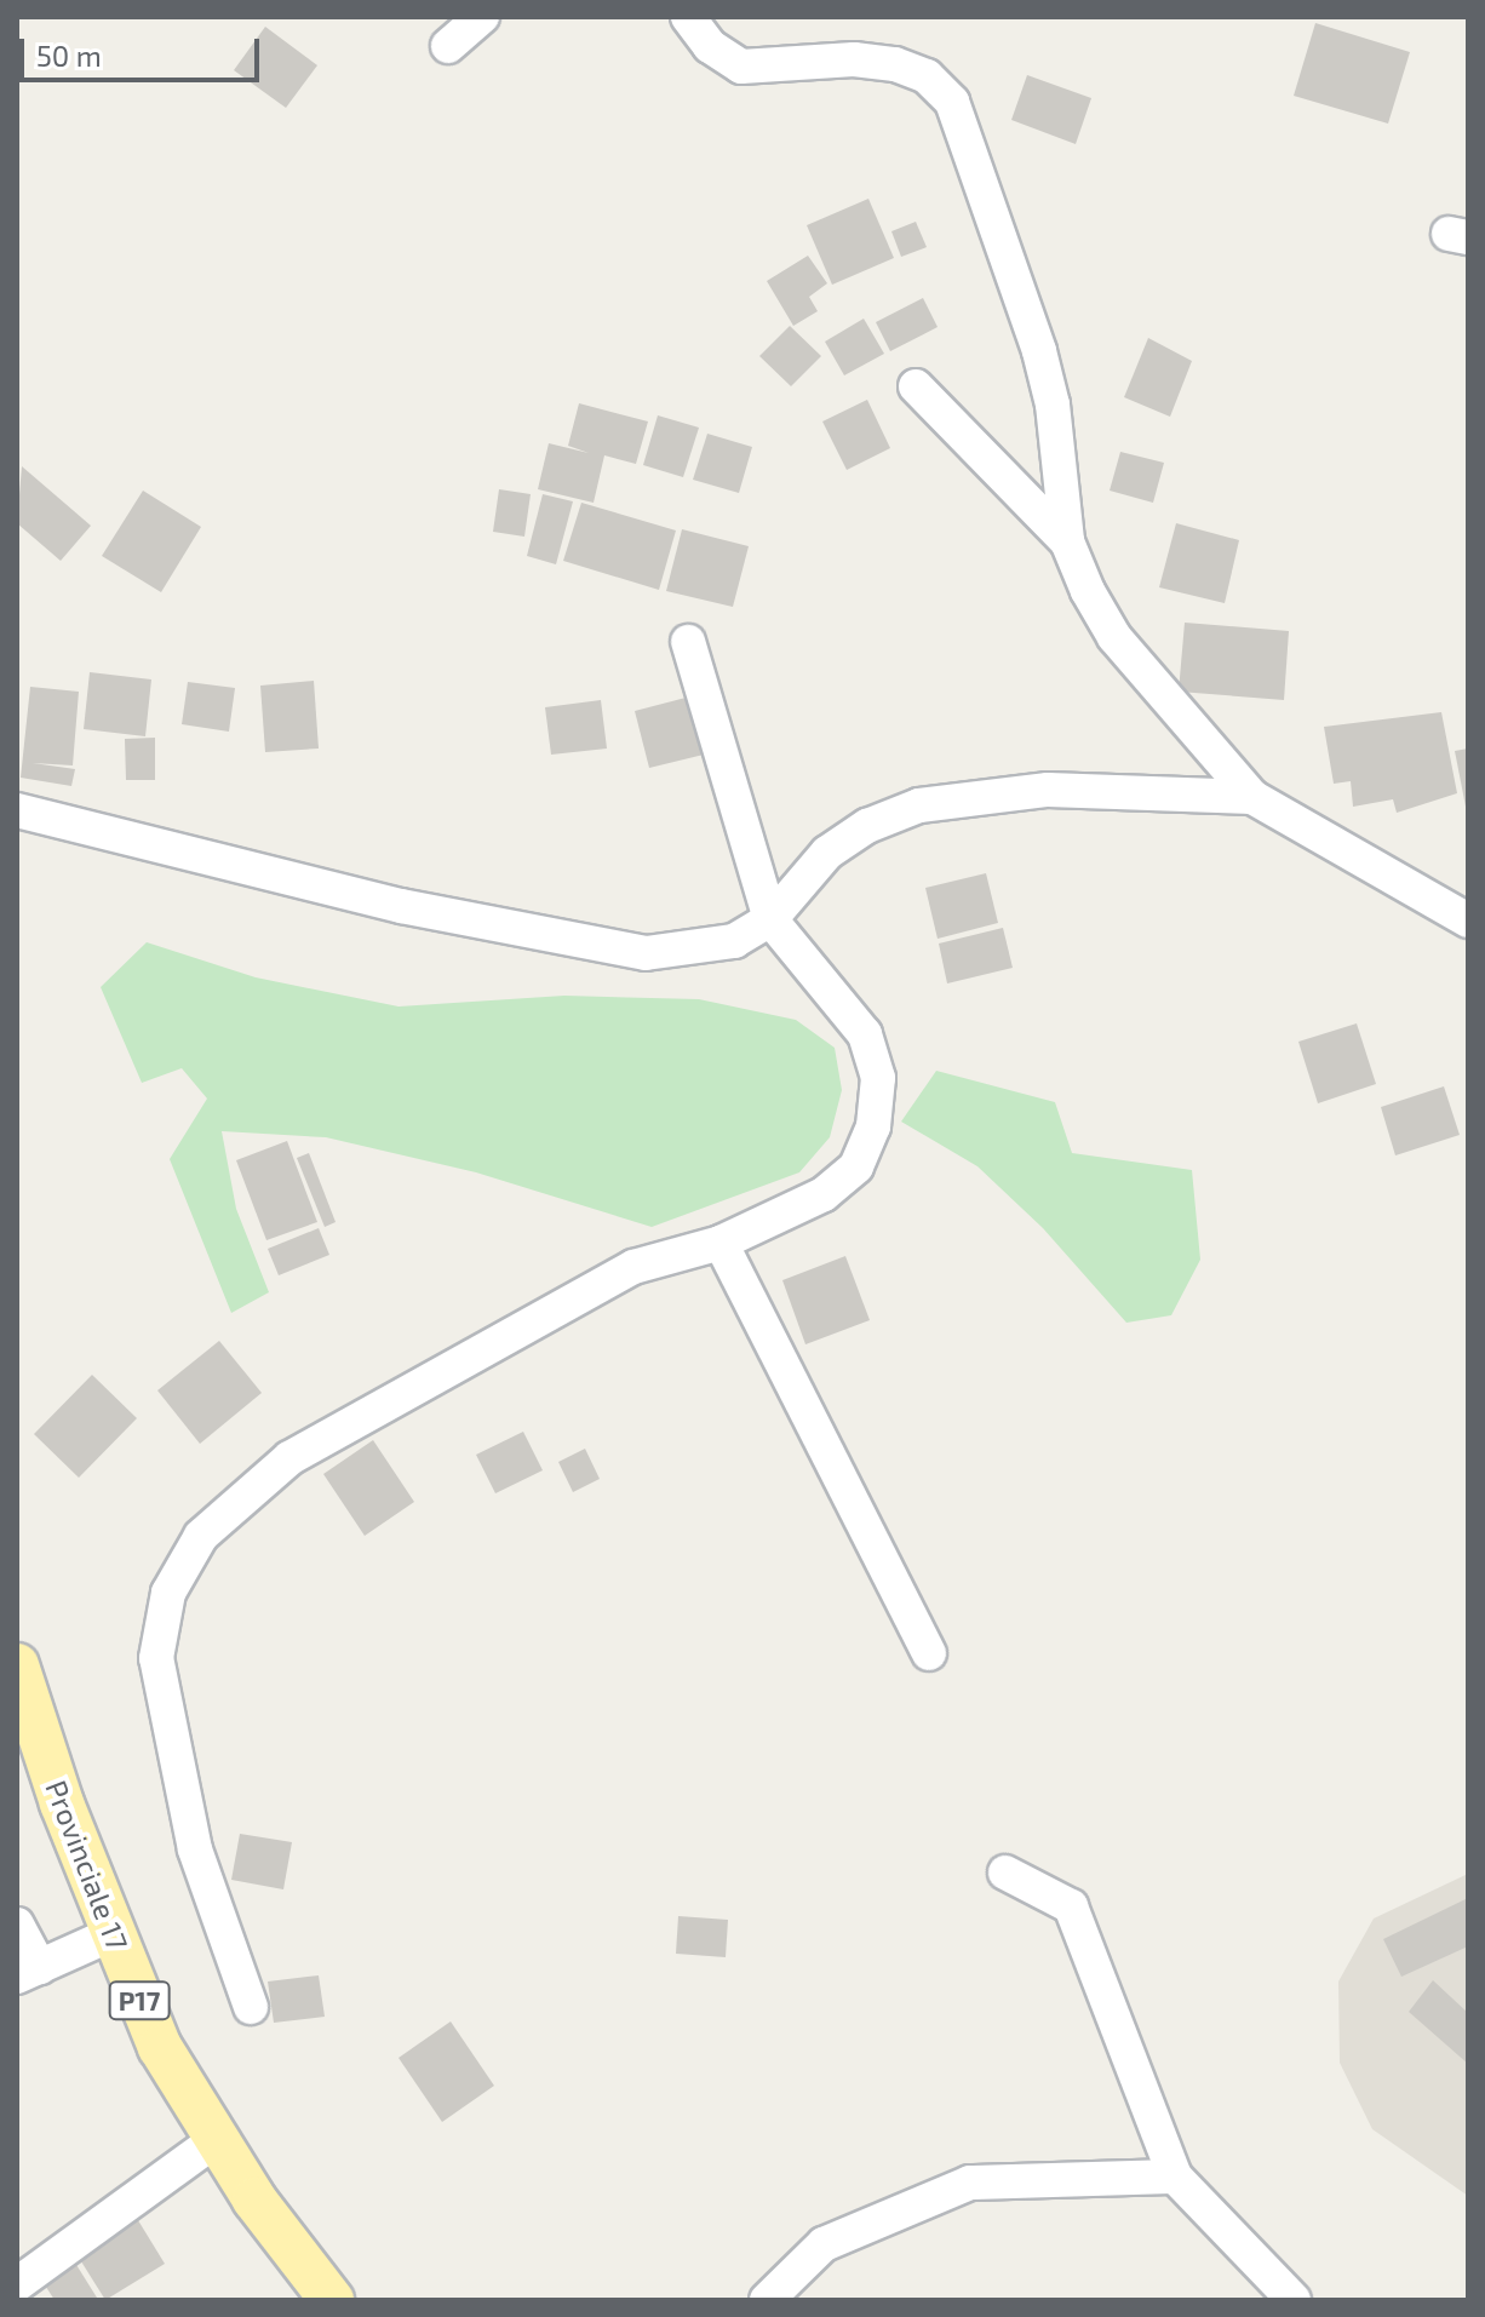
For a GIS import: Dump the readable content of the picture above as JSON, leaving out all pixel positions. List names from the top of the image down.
{
  "streets": {
    "main road": ["Provinciale 17", "P17"]
  },
  "scale_bar": "50 m"
}
